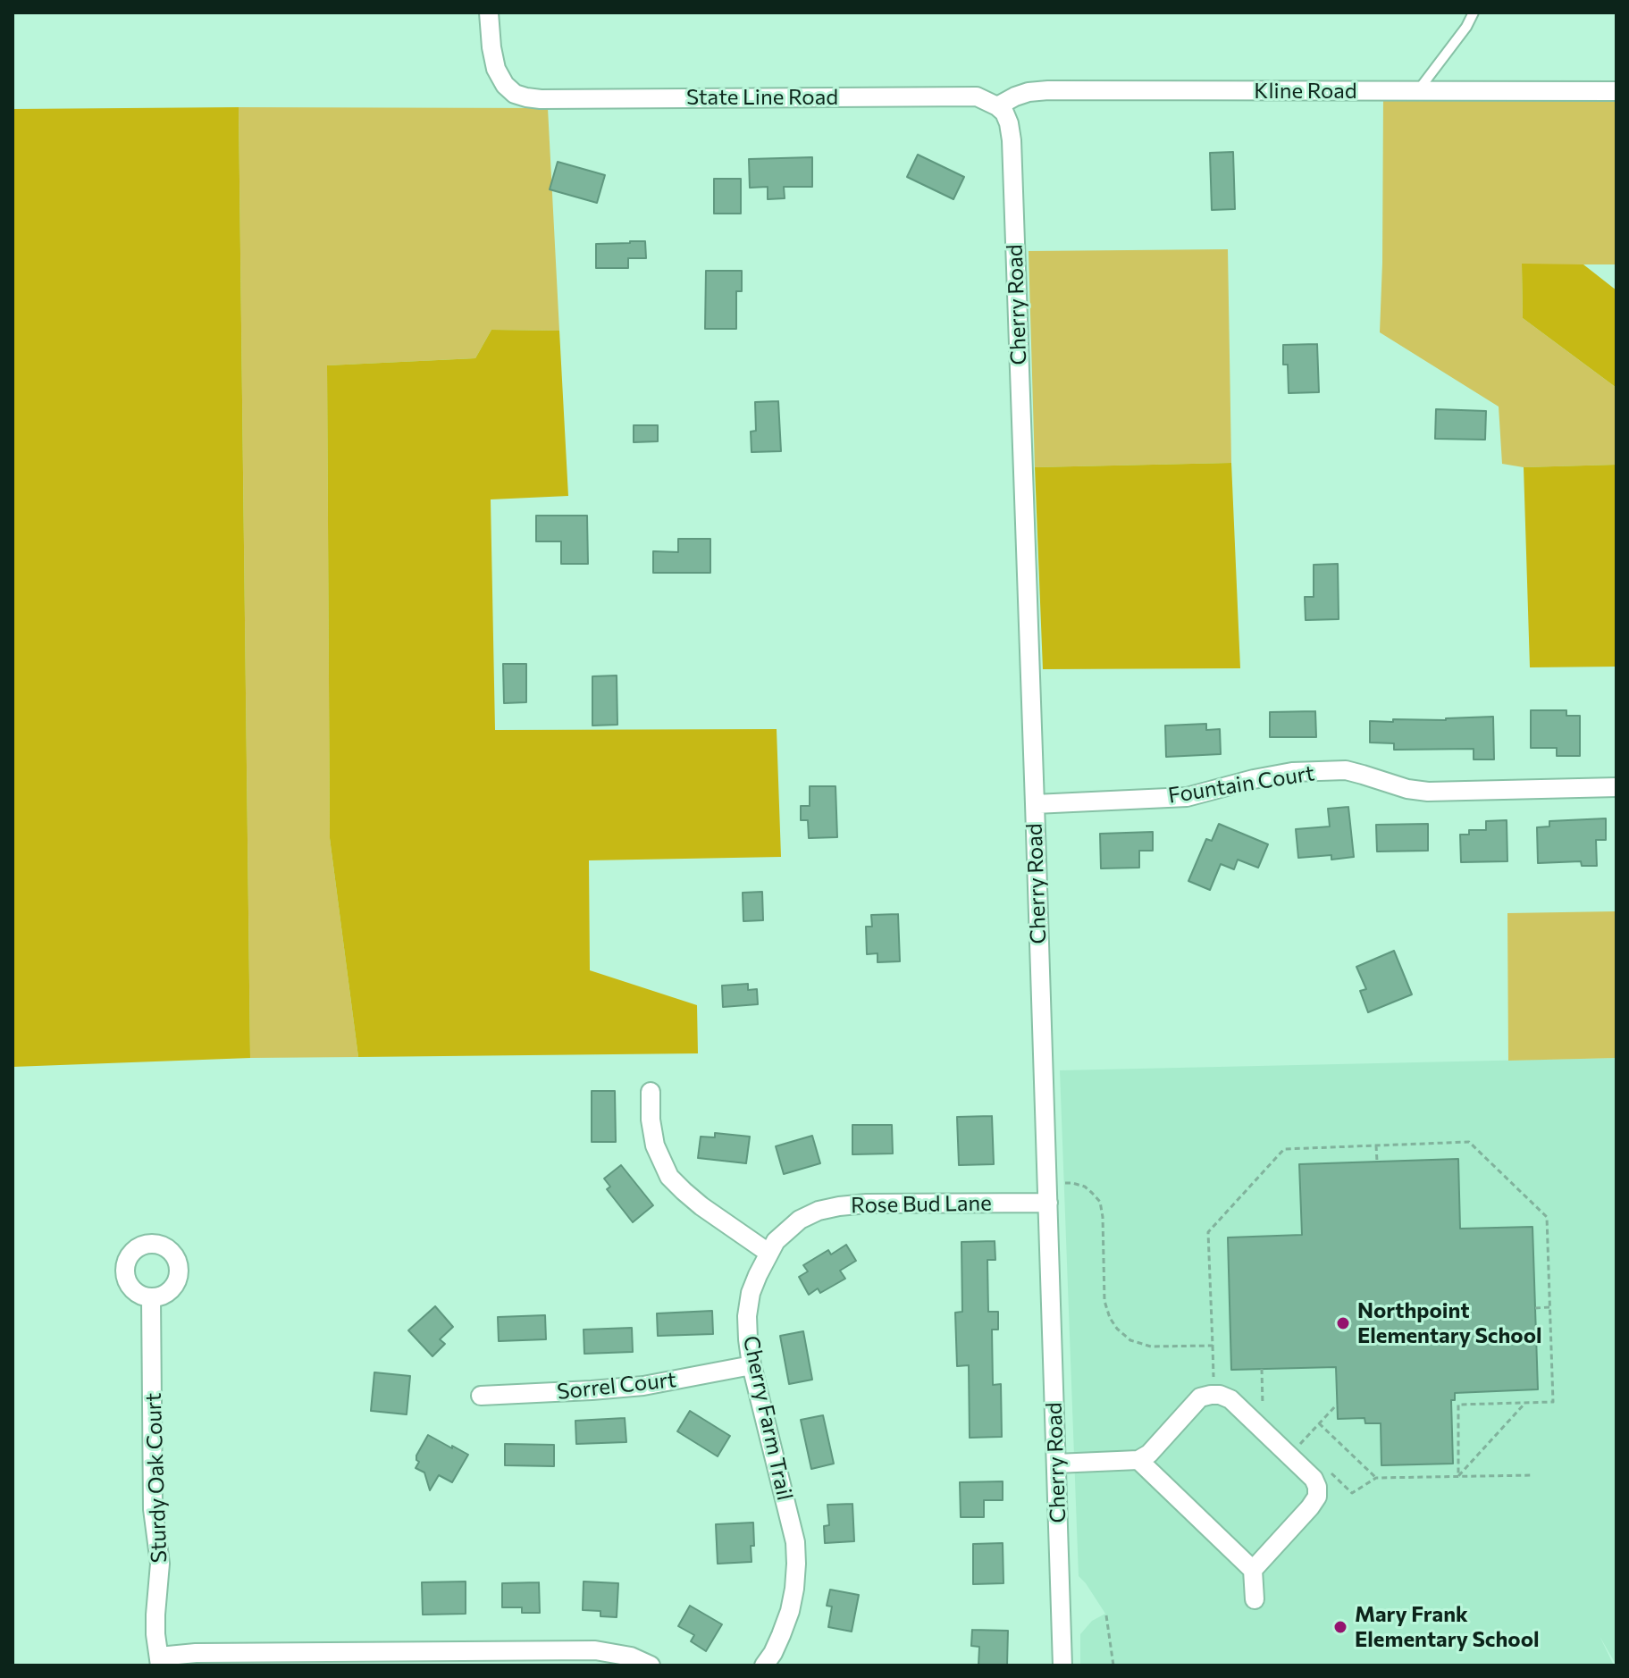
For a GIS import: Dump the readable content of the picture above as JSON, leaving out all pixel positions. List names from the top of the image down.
{
  "streets": {
    "street": [
      "Kline Road",
      "State Line Road",
      "Cherry Road",
      "Fountain Court",
      "Rose Bud Lane",
      "Sorrel Court",
      "Cherry Farm Trail",
      "Sturdy Oak Court"
    ]
  },
  "crossings": [
    ["Kline Road", "State Line Road"],
    ["Kline Road", "Cherry Road"],
    ["State Line Road", "Cherry Road"],
    ["Cherry Road", "Fountain Court"],
    ["Cherry Road", "Rose Bud Lane"],
    ["Rose Bud Lane", "Cherry Farm Trail"],
    ["Sorrel Court", "Cherry Farm Trail"]
  ],
  "places": ["Northpoint Elementary School", "Mary Frank Elementary School"]
}
